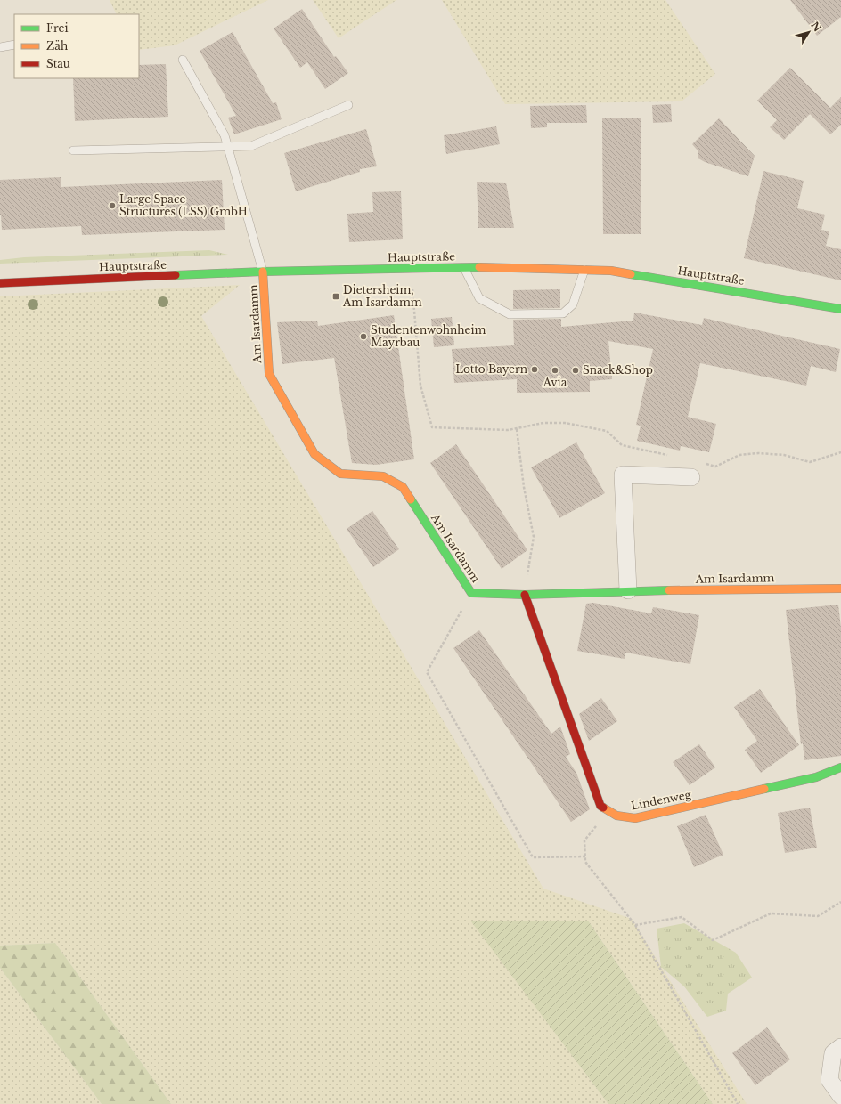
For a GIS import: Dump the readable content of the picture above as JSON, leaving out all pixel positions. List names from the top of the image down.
{
  "streets": {
    "street": ["Hauptstraße", "Am Isardamm", "Lindenweg"]
  },
  "crossings": [
    ["Hauptstraße", "Am Isardamm"],
    ["Am Isardamm", "Lindenweg"]
  ],
  "places": {
    "other": [
      "Large Space Structures (LSS) GmbH",
      "Studentenwohnheim Mayrbau",
      "Lotto Bayern",
      "Avia",
      "Snack&Shop"
    ],
    "transit": ["Dietersheim, Am Isardamm"]
  },
  "legend": ["Frei", "Zäh", "Stau"],
  "north": "top right"
}
